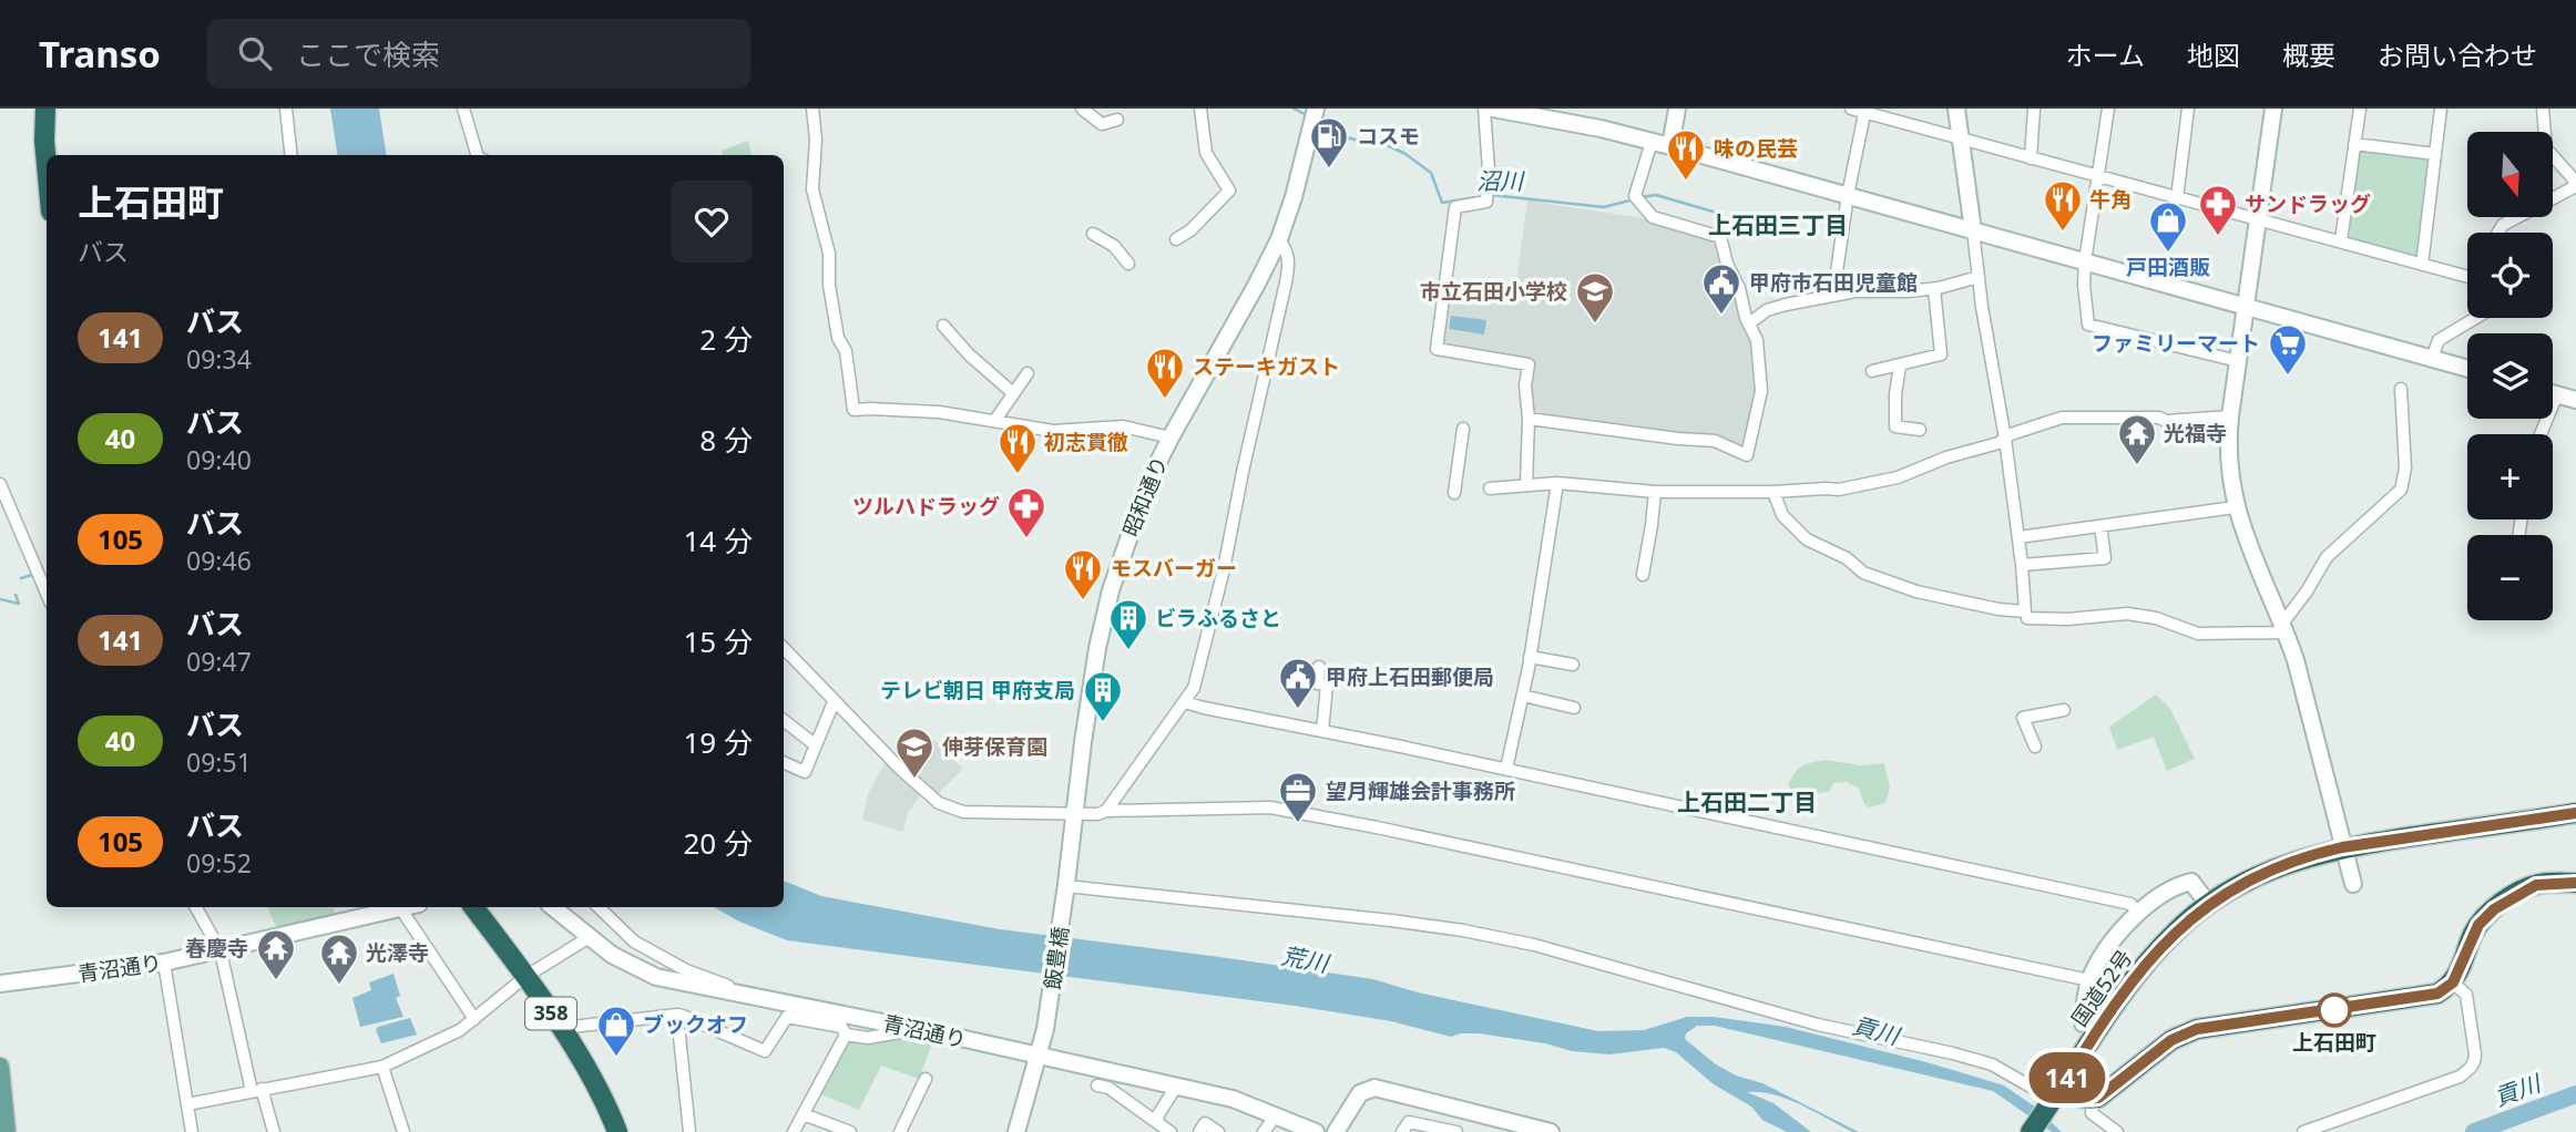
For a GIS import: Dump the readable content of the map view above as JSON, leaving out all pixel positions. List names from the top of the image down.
{
  "streets": {
    "highway": ["国道52号", "358"],
    "street": ["昭和通り", "飯豊橋", "青沼通り"]
  },
  "crossings": [
    ["昭和通り", "飯豊橋"],
    ["飯豊橋", "青沼通り"]
  ],
  "districts": ["上石田三丁目", "上石田二丁目"],
  "water": ["沼川", "荒川", "貢川"],
  "places": {
    "fuel station": ["コスモ"],
    "restaurant": [
      "味の民芸",
      "牛角",
      "ステーキガスト",
      "初志貫徹",
      "モスバーガー"
    ],
    "pharmacy": ["サンドラッグ", "ツルハドラッグ"],
    "shop": ["戸田酒販", "ブックオフ"],
    "public building": ["甲府市石田児童館", "甲府上石田郵便局"],
    "school or university": ["市立石田小学校", "伸芽保育園"],
    "supermarket": ["ファミリーマート"],
    "temple": ["光福寺", "春慶寺", "光澤寺"],
    "building": ["ビラふるさと", "テレビ朝日 甲府支局"],
    "office": ["望月輝雄会計事務所"],
    "other": ["上石田町"]
  },
  "lines": ["bus line 141"],
  "north": "bottom",
  "page": {
    "header": "Transo",
    "search": "ここで検索",
    "nav": [
      "ホーム",
      "地図",
      "概要",
      "お問い合わせ"
    ],
    "on_map": "141",
    "map_buttons": ["+", "−"],
    "heading": ["上石田町", "バス"],
    "list": [
      {
        "mark": "141",
        "name": "バス",
        "note": "09:34",
        "value": "2 分"
      },
      {
        "mark": "40",
        "name": "バス",
        "note": "09:40",
        "value": "8 分"
      },
      {
        "mark": "105",
        "name": "バス",
        "note": "09:46",
        "value": "14 分"
      },
      {
        "mark": "141",
        "name": "バス",
        "note": "09:47",
        "value": "15 分"
      },
      {
        "mark": "40",
        "name": "バス",
        "note": "09:51",
        "value": "19 分"
      },
      {
        "mark": "105",
        "name": "バス",
        "note": "09:52",
        "value": "20 分"
      }
    ]
  }
}
